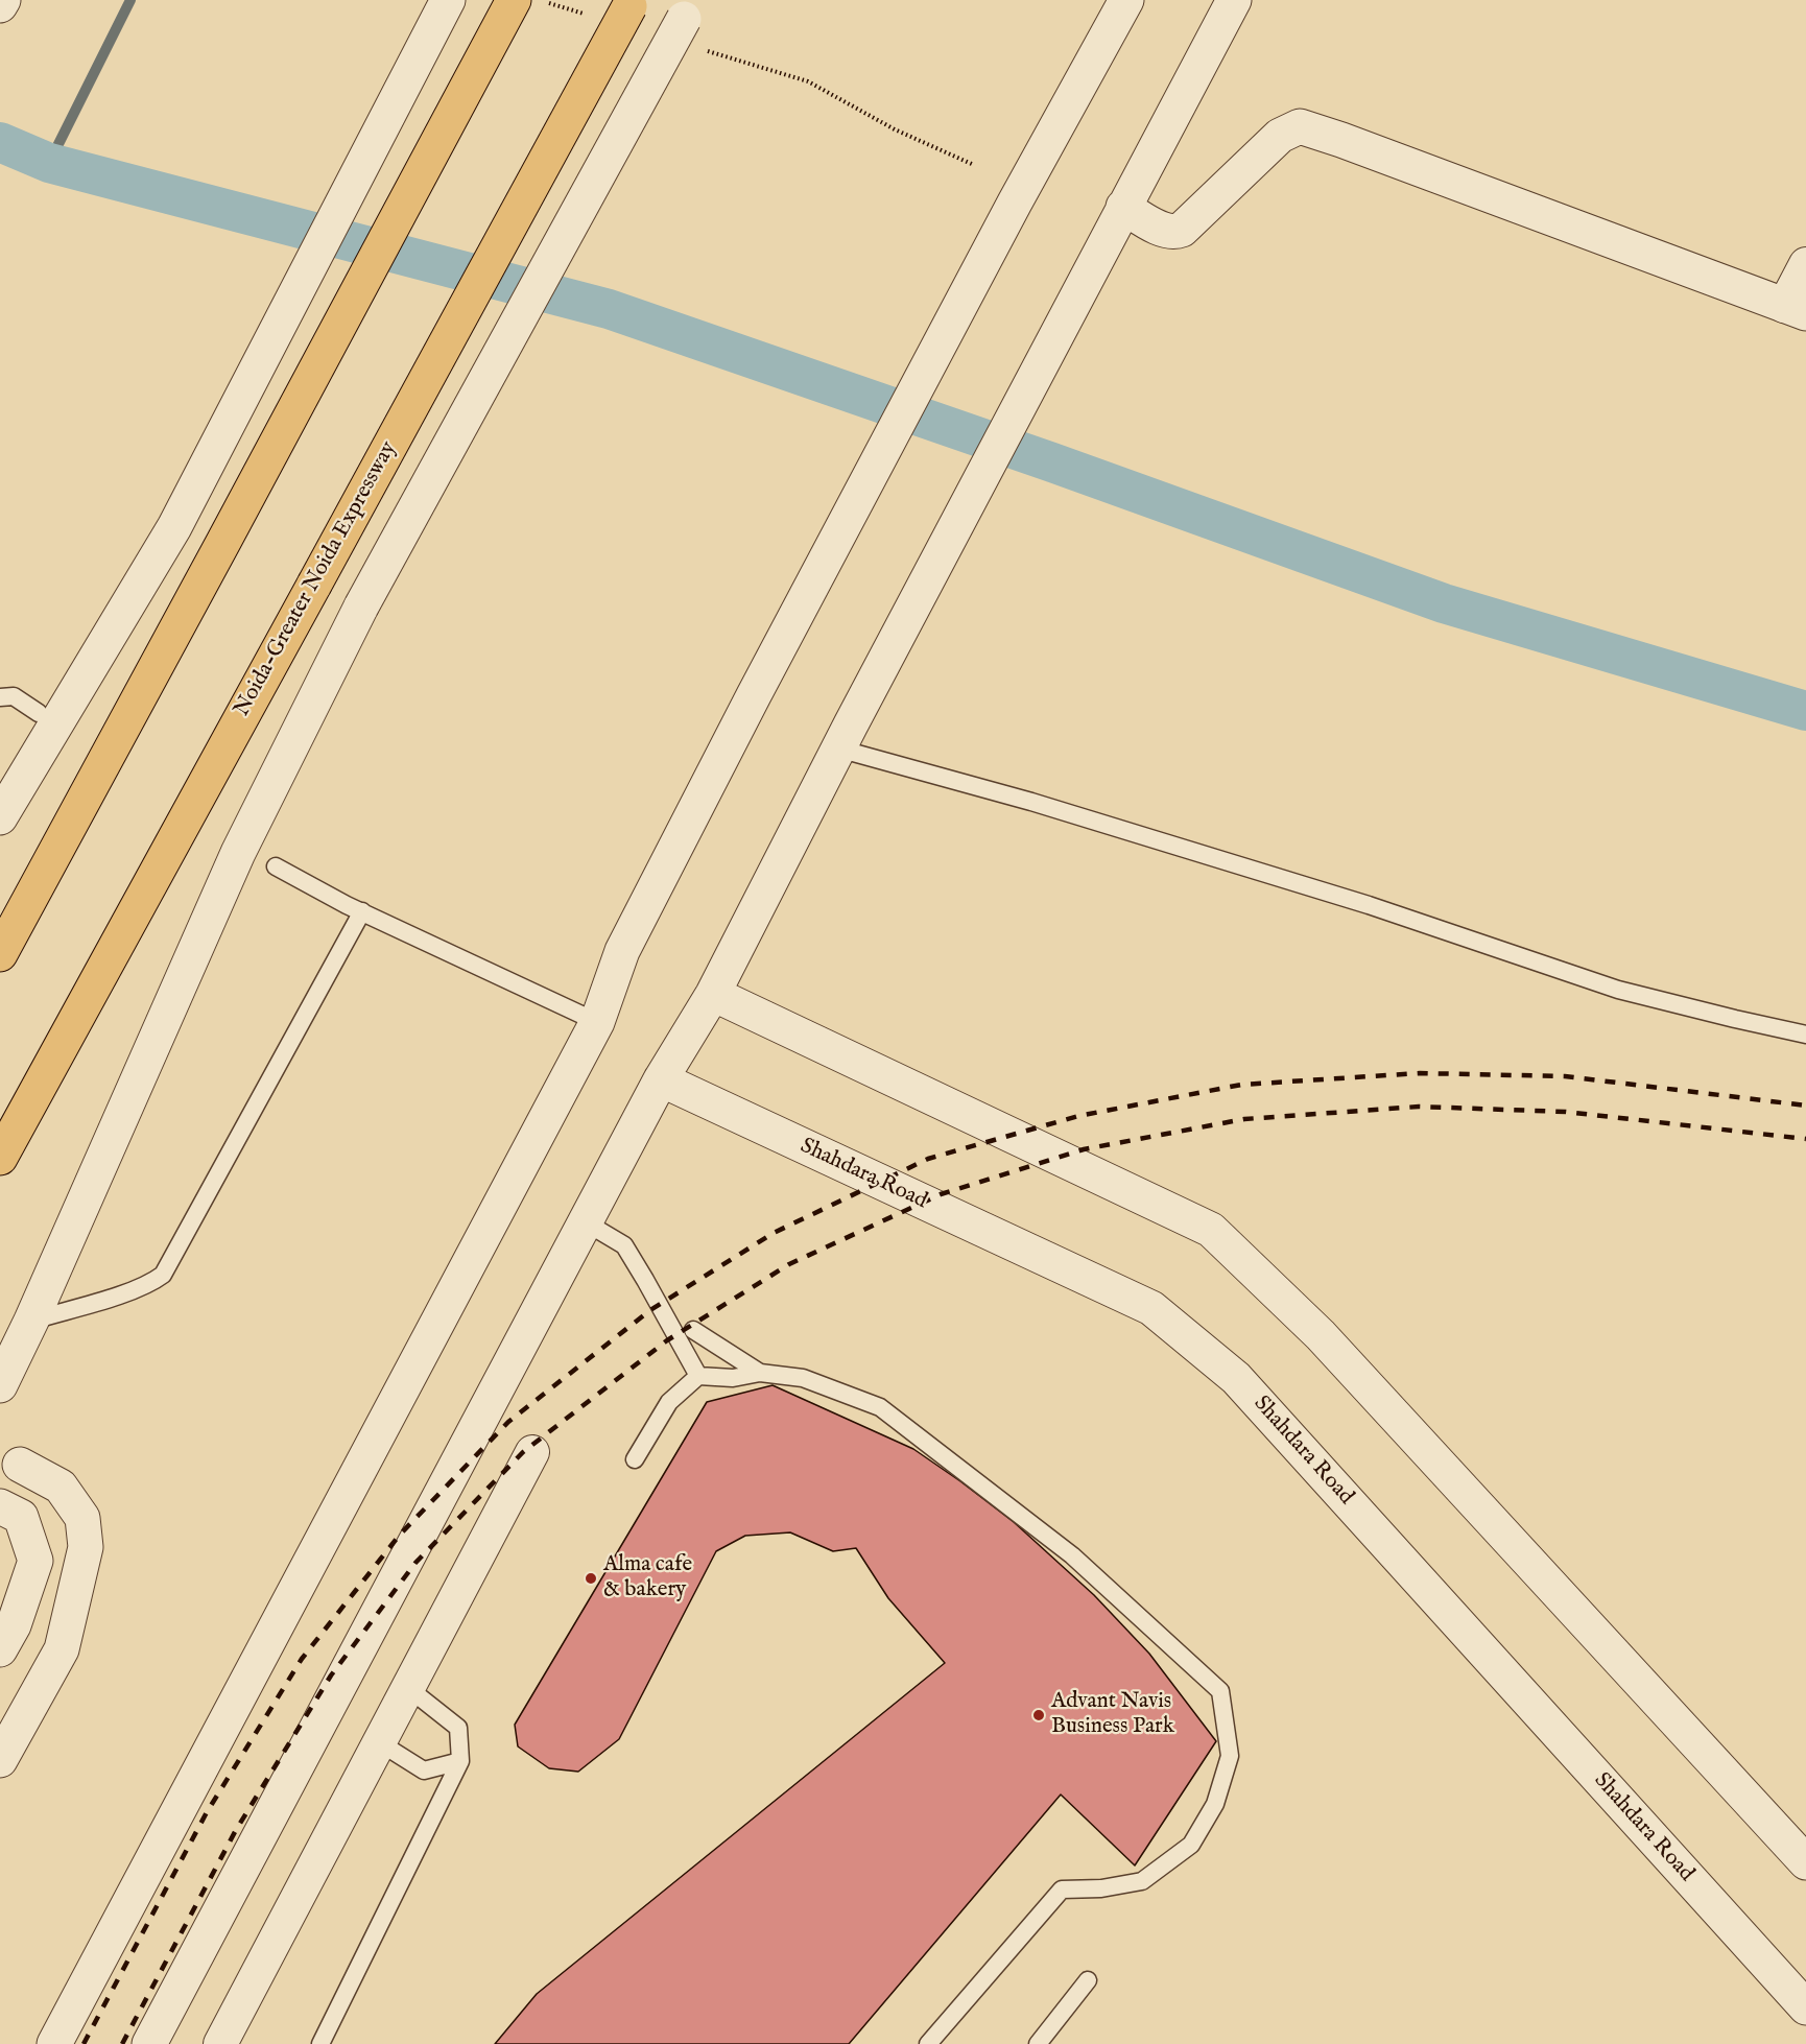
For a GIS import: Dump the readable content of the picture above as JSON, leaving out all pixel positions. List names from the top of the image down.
{
  "streets": {
    "highway": ["Noida-Greater Noida Expressway"],
    "street": ["Shahdara Road"]
  },
  "places": ["Alma cafe & bakery", "Advant Navis Business Park"]
}
